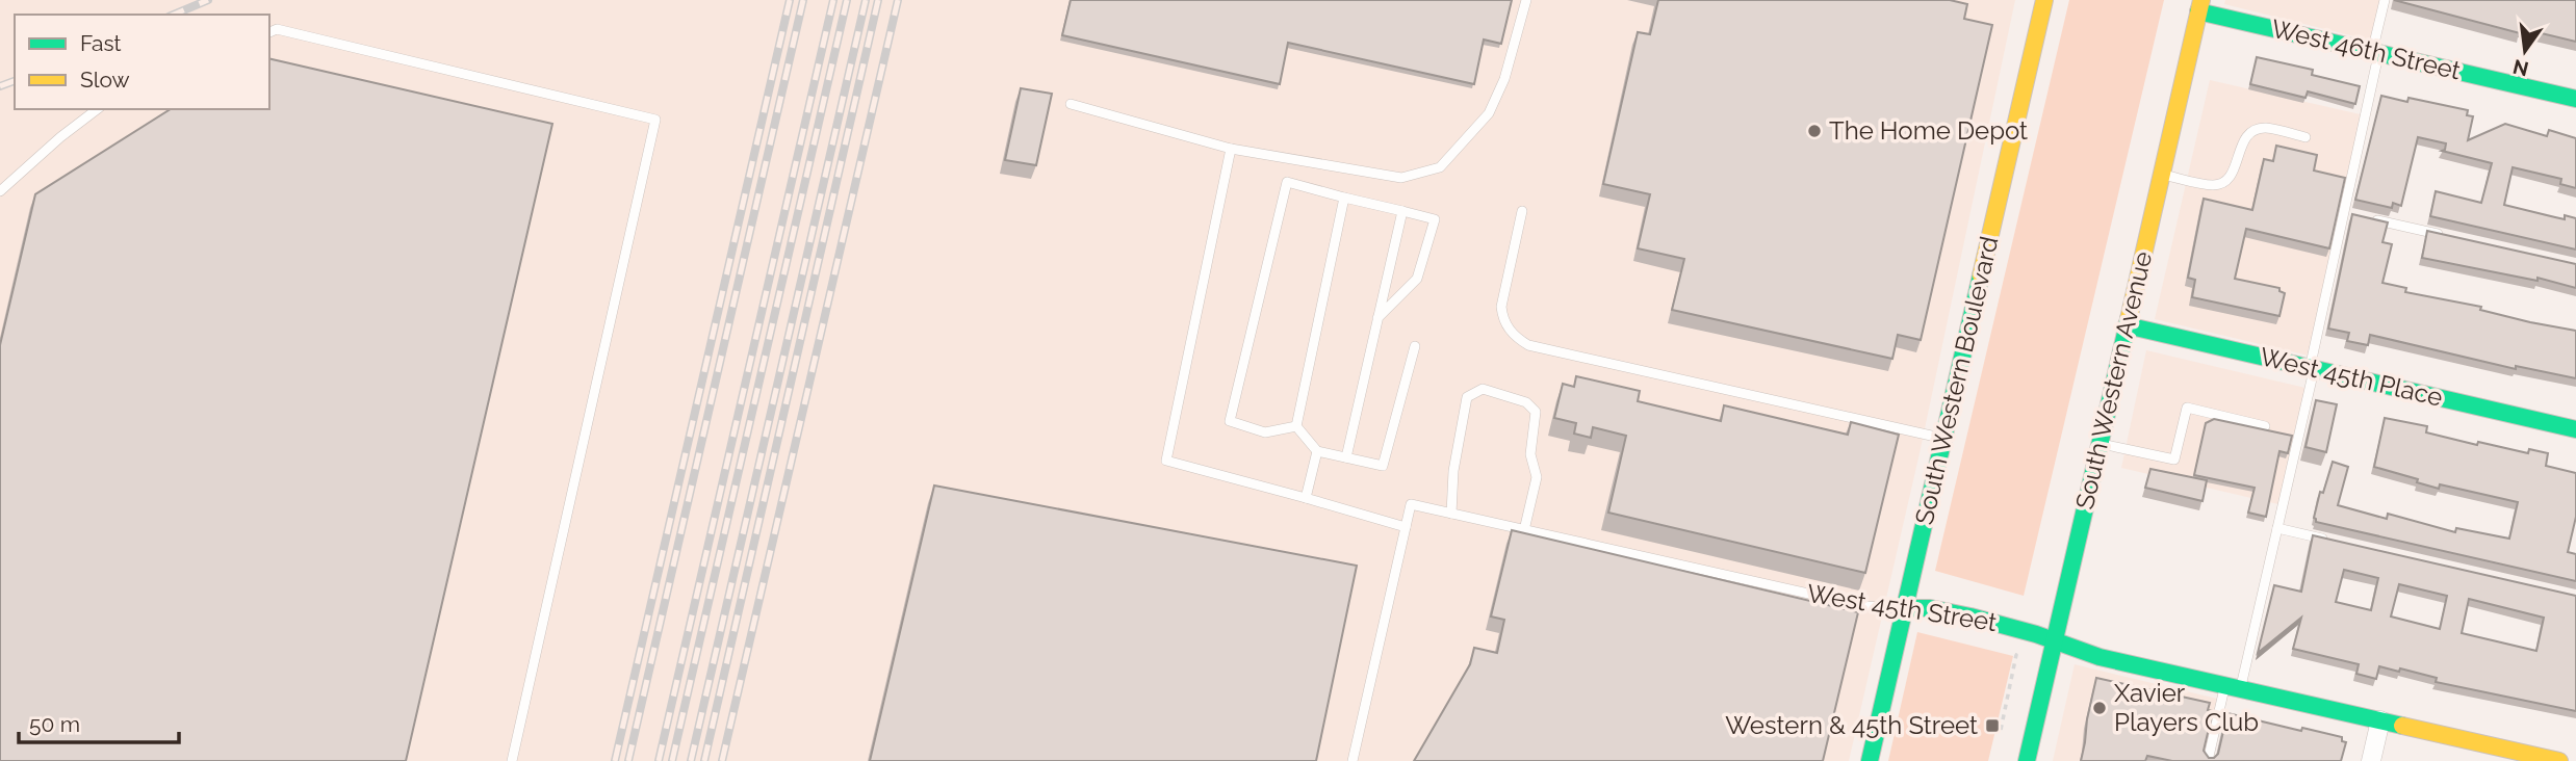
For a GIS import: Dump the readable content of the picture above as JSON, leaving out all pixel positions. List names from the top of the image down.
{
  "streets": {
    "street": [
      "West 46th Street",
      "West 45th Place",
      "South Western Boulevard",
      "South Western Avenue",
      "West 45th Street"
    ]
  },
  "crossings": [
    ["West 46th Street", "South Western Avenue"],
    ["West 45th Place", "South Western Avenue"],
    ["South Western Boulevard", "West 45th Street"],
    ["South Western Avenue", "West 45th Street"]
  ],
  "places": {
    "other": ["The Home Depot", "Xavier Players Club"],
    "transit": ["Western & 45th Street"]
  },
  "legend": ["Fast", "Slow"],
  "scale_bar": "50 m",
  "north": "bottom"
}
